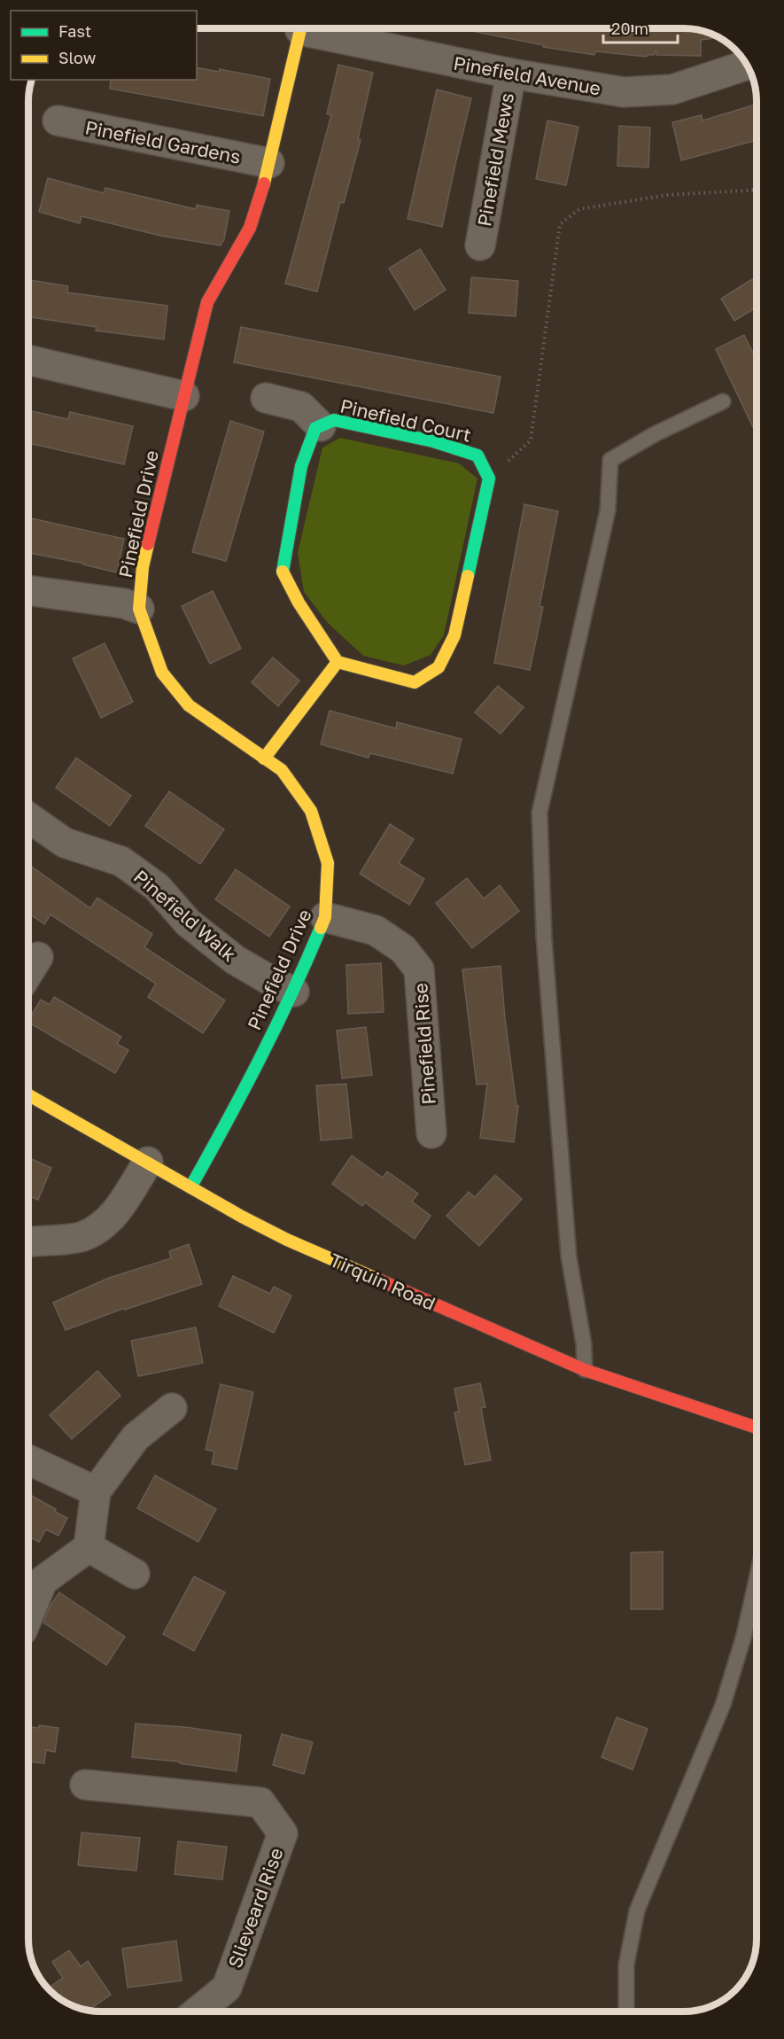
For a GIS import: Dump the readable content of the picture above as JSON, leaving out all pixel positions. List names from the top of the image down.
{
  "streets": {
    "street": [
      "Pinefield Avenue",
      "Pinefield Gardens",
      "Pinefield Mews",
      "Pinefield Court",
      "Pinefield Drive",
      "Pinefield Walk",
      "Pinefield Rise",
      "Tirquin Road",
      "Slieveard Rise"
    ]
  },
  "crossings": [
    ["Pinefield Avenue", "Pinefield Mews"],
    ["Pinefield Gardens", "Pinefield Drive"],
    ["Pinefield Drive", "Pinefield Walk"],
    ["Pinefield Drive", "Pinefield Rise"],
    ["Pinefield Drive", "Tirquin Road"]
  ],
  "legend": ["Fast", "Slow"],
  "scale_bar": "20 m"
}
